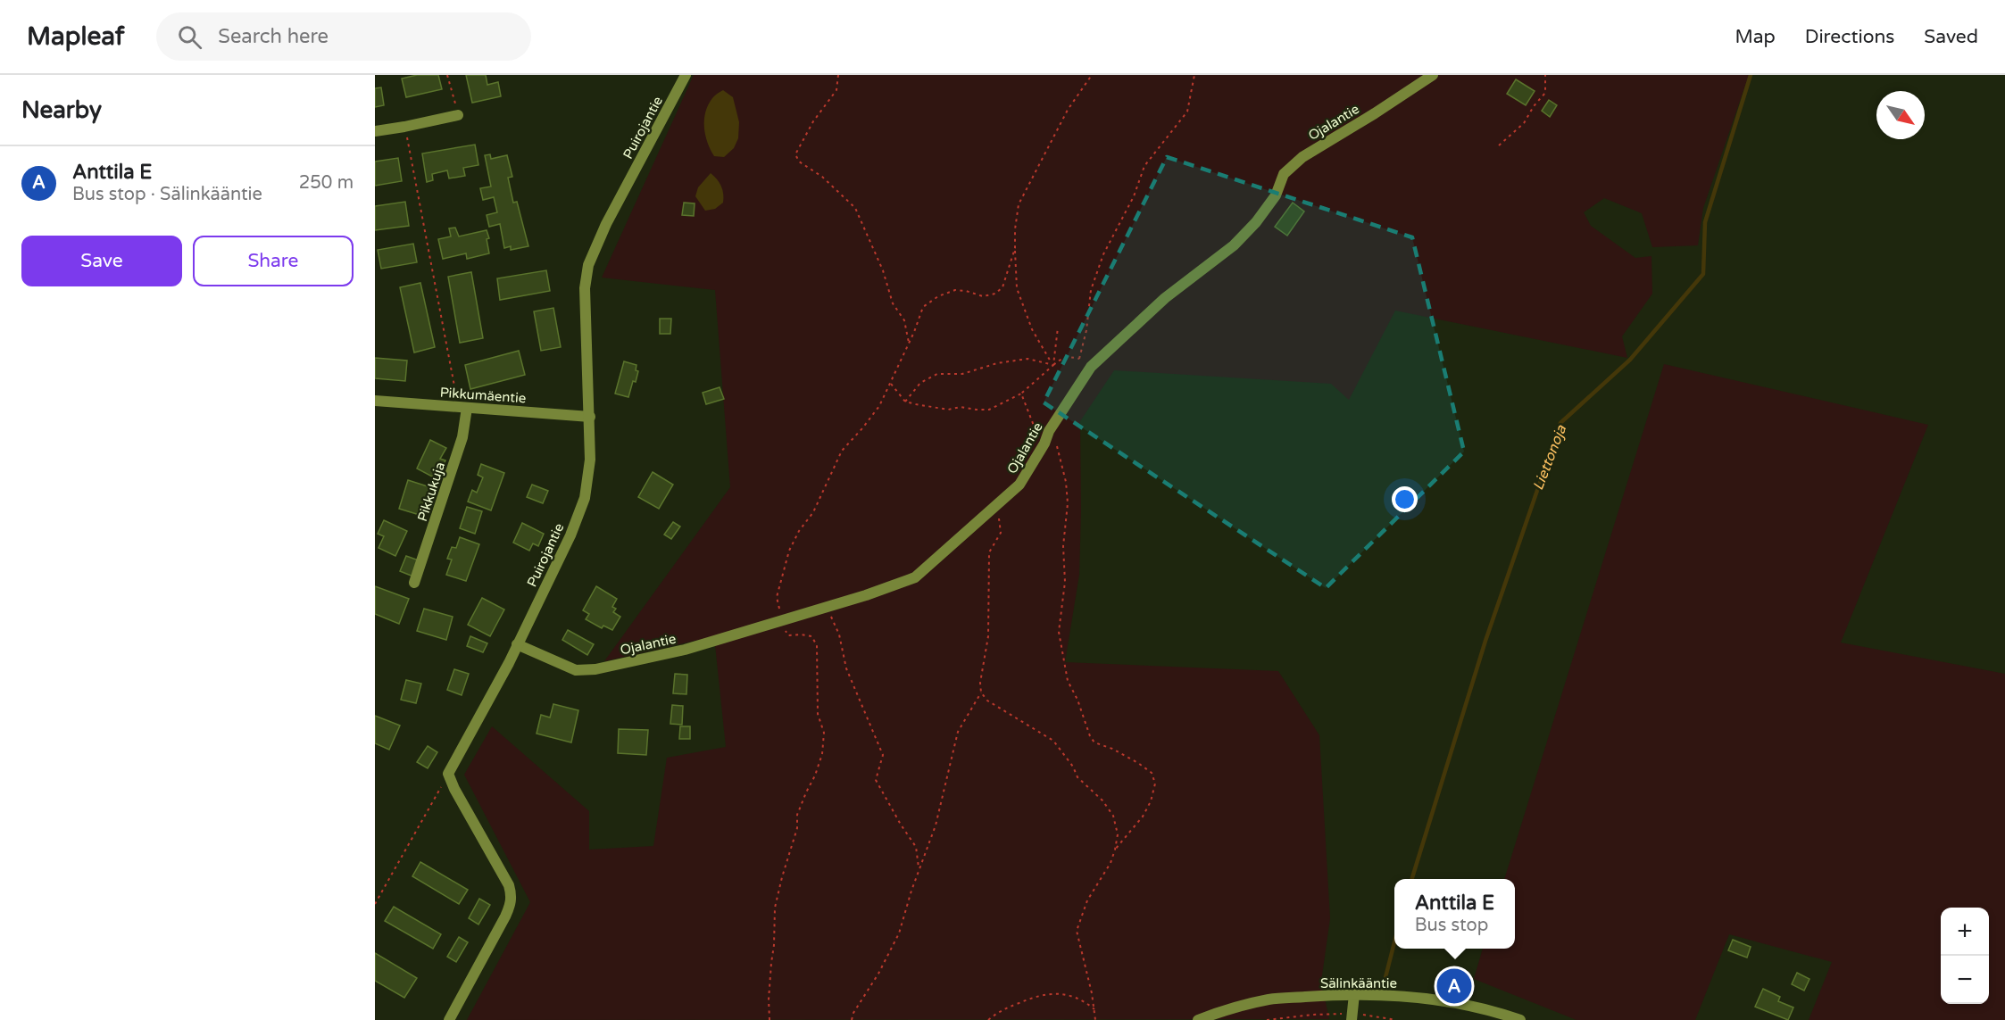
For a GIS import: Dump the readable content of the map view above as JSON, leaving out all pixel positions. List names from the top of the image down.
{
  "streets": {
    "street": [
      "Ojalantie",
      "Puirojantie",
      "Pikkumäentie",
      "Pikkukuja",
      "Sälinkääntie"
    ]
  },
  "crossings": [
    ["Ojalantie", "Puirojantie"],
    ["Puirojantie", "Pikkumäentie"],
    ["Pikkumäentie", "Pikkukuja"]
  ],
  "water": ["Liettonoja"],
  "north": "bottom right",
  "page": {
    "header": "Mapleaf",
    "search": "Search here",
    "nav": ["Map", "Directions", "Saved"],
    "heading": "Nearby",
    "list": [
      {
        "mark": "A",
        "name": "Anttila E",
        "note": "Bus stop · Sälinkääntie",
        "value": "250 m"
      }
    ],
    "buttons": ["Save", "Share"],
    "popup": ["Anttila E", "Bus stop"],
    "map_buttons": ["+", "−"],
    "pins": "A"
  }
}
